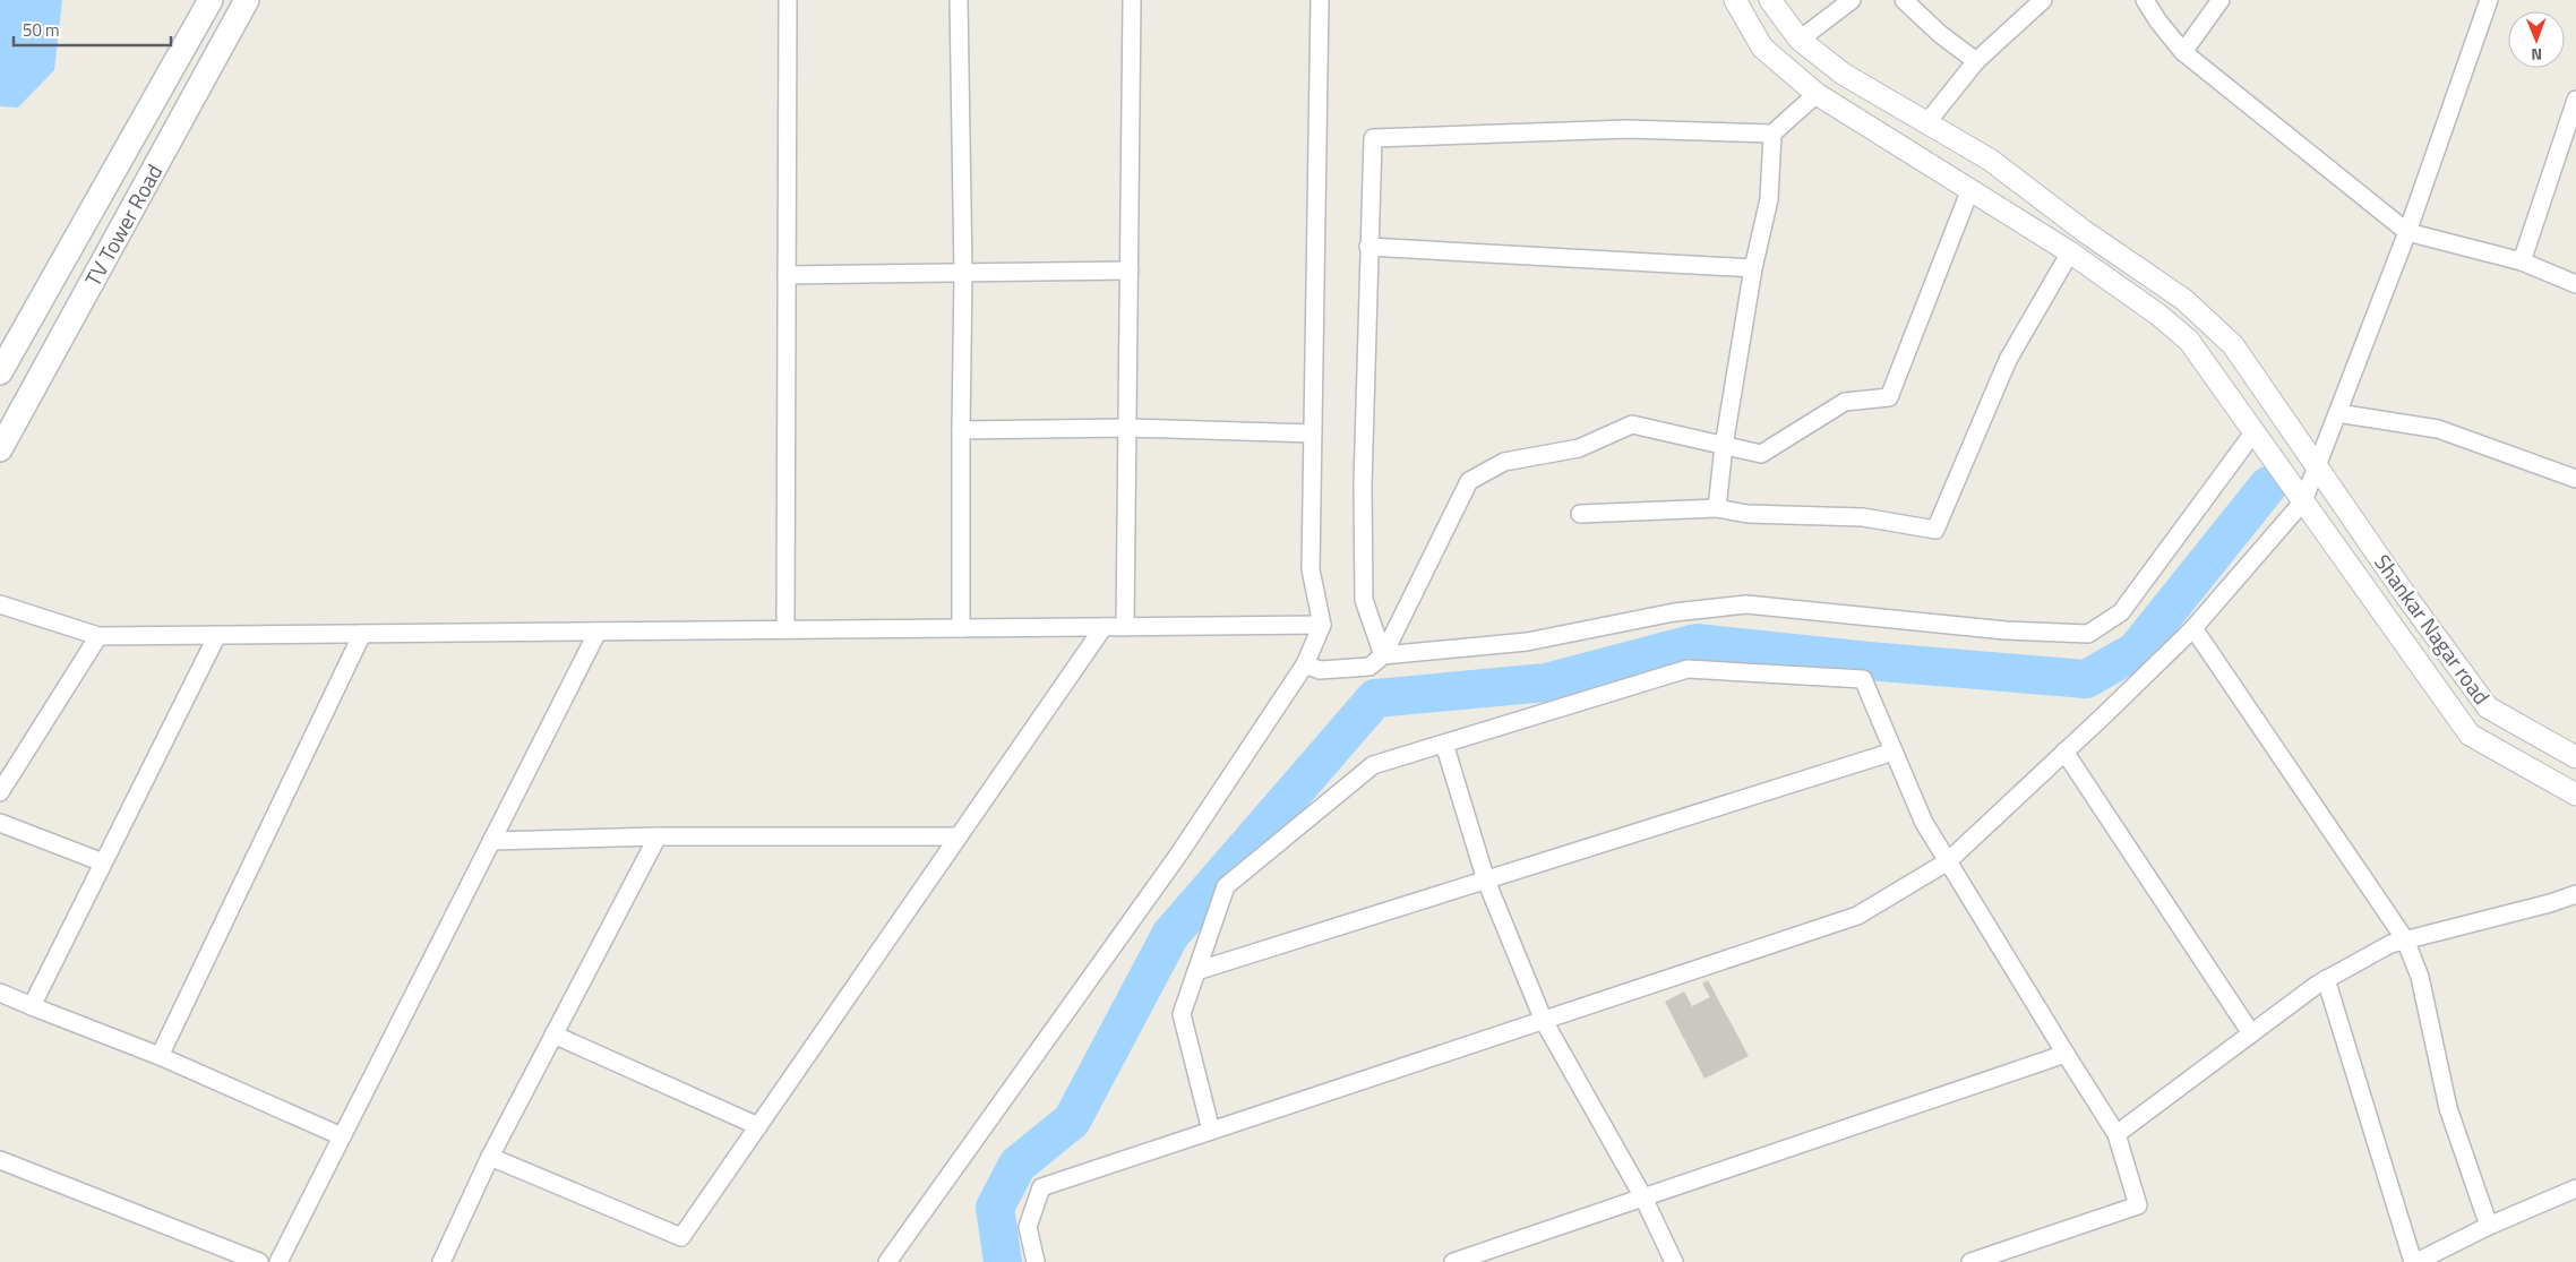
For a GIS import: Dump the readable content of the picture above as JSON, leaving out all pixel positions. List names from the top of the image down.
{
  "streets": {
    "main road": ["TV Tower Road"],
    "street": ["Shankar Nagar road"]
  },
  "scale_bar": "50 m",
  "north": "bottom"
}
